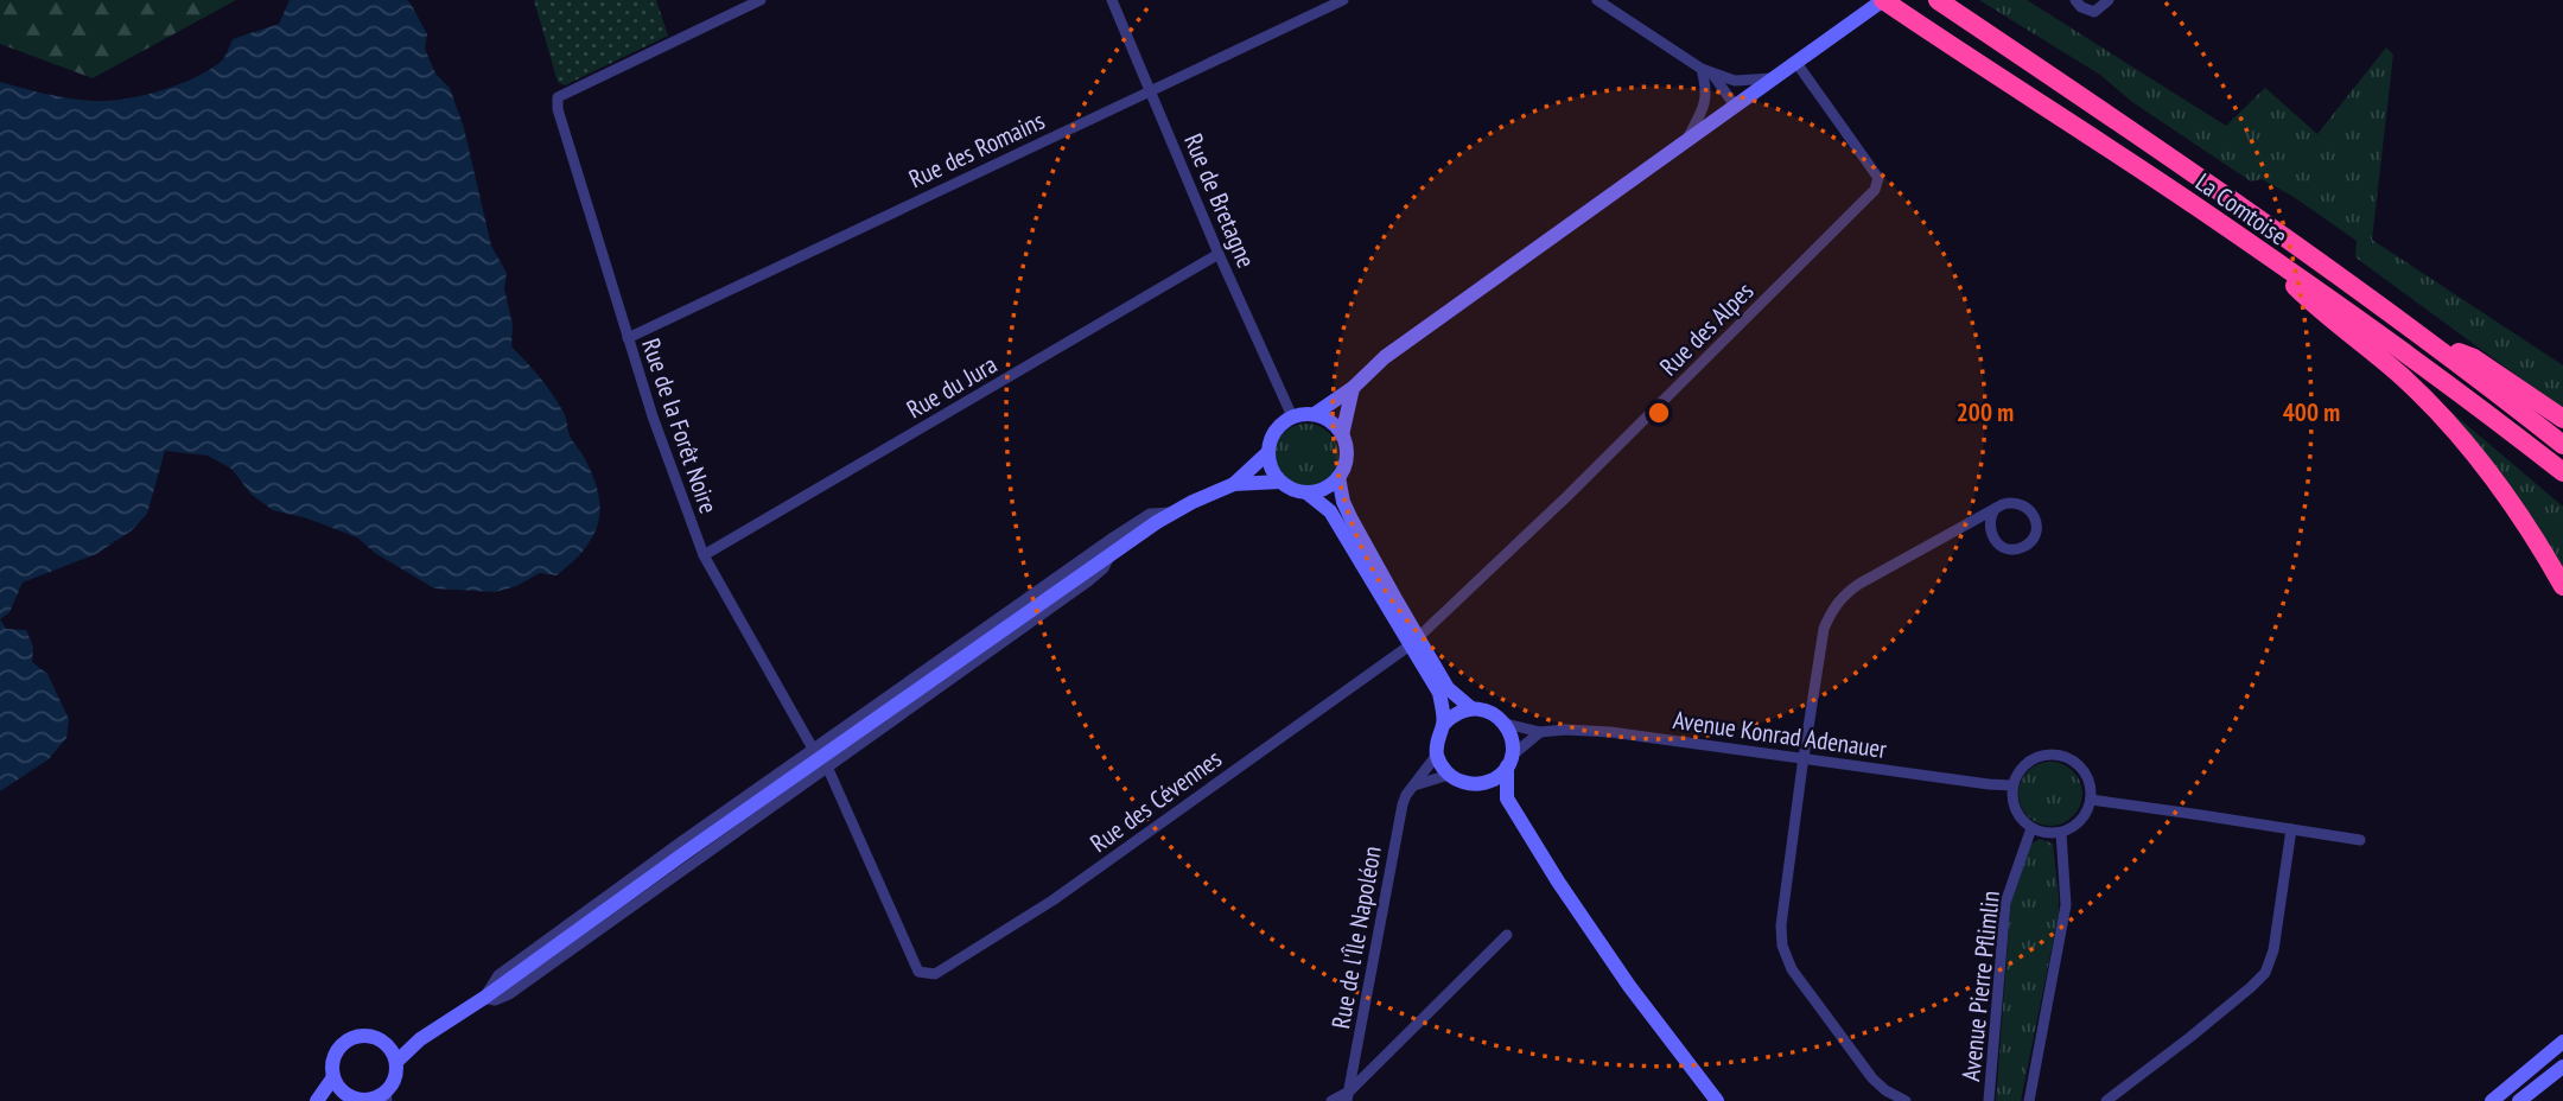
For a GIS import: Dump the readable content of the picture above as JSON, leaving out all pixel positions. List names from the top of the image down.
{
  "streets": {
    "highway": ["La Comtoise"],
    "street": [
      "Rue des Romains",
      "Rue de Bretagne",
      "Rue des Alpes",
      "Rue du Jura",
      "Rue de la Forêt Noire",
      "Avenue Konrad Adenauer",
      "Rue des Cévennes",
      "Rue de l'Île Napoléon",
      "Avenue Pierre Pflimlin"
    ]
  },
  "crossings": [
    ["Rue des Romains", "Rue de Bretagne"],
    ["Rue des Romains", "Rue de la Forêt Noire"],
    ["Rue de Bretagne", "Rue du Jura"],
    ["Rue des Alpes", "Rue des Cévennes"],
    ["Rue du Jura", "Rue de la Forêt Noire"],
    ["Avenue Konrad Adenauer", "Rue de l'Île Napoléon"],
    ["Avenue Konrad Adenauer", "Avenue Pierre Pflimlin"]
  ],
  "rings": ["200 m", "400 m"]
}
